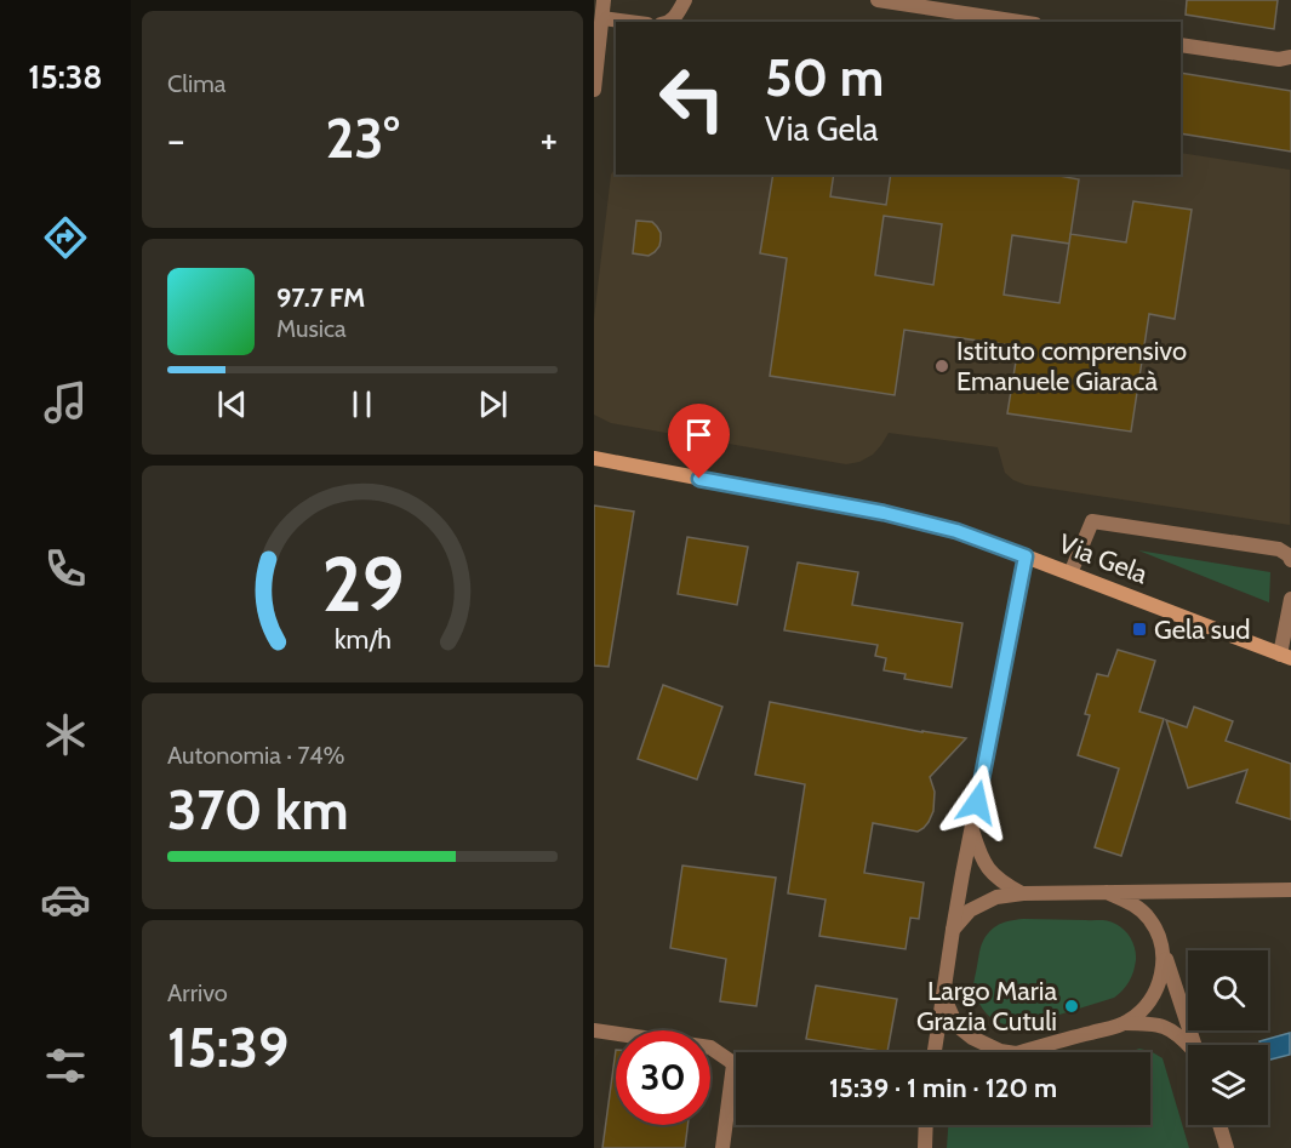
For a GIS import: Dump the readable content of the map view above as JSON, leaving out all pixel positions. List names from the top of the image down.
{
  "streets": {
    "street": ["Via Gela"]
  },
  "places": {
    "other": ["Istituto comprensivo Emanuele Giaracà", "Largo Maria Grazia Cutuli"],
    "transit": ["Gela sud"]
  },
  "page": {
    "tabs": "15:38",
    "tile": [
      "Clima",
      ["Autonomia · 74%", "370 km"],
      ["Arrivo", "15:39"]
    ],
    "turn": ["50 m", "Via Gela"],
    "heat": ["−", "23°", "+"],
    "song": ["97.7 FM", "Musica"],
    "limit": "30",
    "trip": "15:39 · 1 min · 120 m",
    "gauge": ["29", "km/h"]
  }
}
